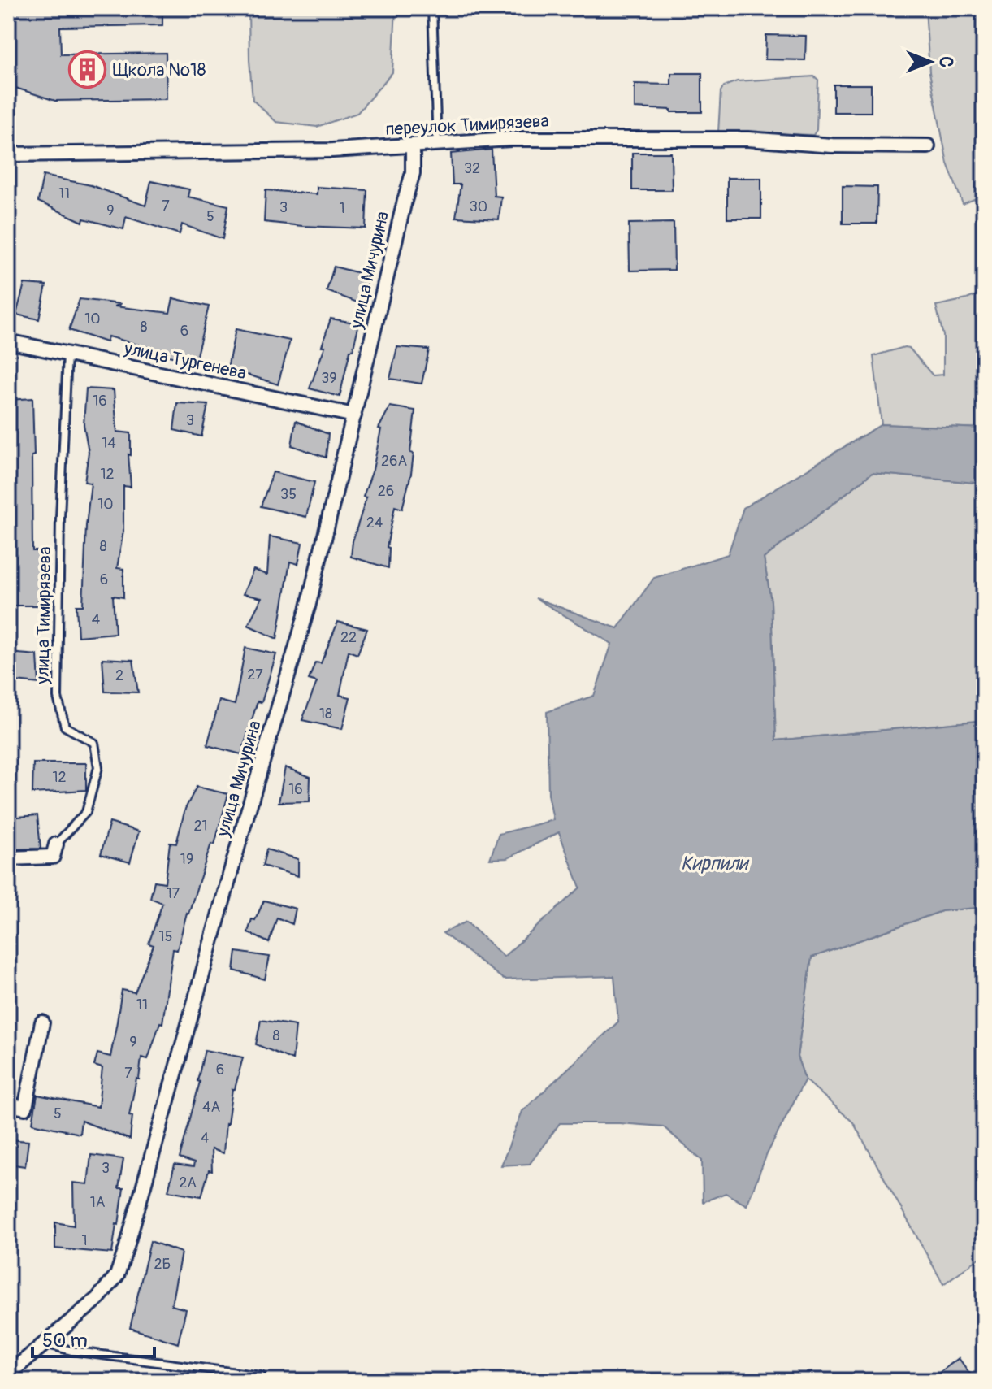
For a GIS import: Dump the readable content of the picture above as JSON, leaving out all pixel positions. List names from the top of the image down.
{
  "streets": {
    "street": ["переулок Тимирязева", "улица Мичурина", "улица Тургенева"],
    "lane": ["улица Тимирязева"]
  },
  "crossings": [
    ["переулок Тимирязева", "улица Мичурина"],
    ["улица Мичурина", "улица Тургенева"],
    ["улица Тургенева", "улица Тимирязева"]
  ],
  "water": ["Кирпили"],
  "places": {
    "building": ["Щкола №18"]
  },
  "house_numbers": [
    "32",
    "11",
    "7",
    "30",
    "3",
    "1",
    "9",
    "5",
    "10",
    "8",
    "6",
    "39",
    "16",
    "3",
    "14",
    "26А",
    "12",
    "26",
    "35",
    "10",
    "24",
    "8",
    "6",
    "4",
    "22",
    "27",
    "2",
    "18",
    "12",
    "16",
    "21",
    "19",
    "17",
    "15",
    "11",
    "8",
    "9",
    "6",
    "7",
    "4А",
    "5",
    "4",
    "3",
    "2А",
    "1А",
    "1",
    "2Б"
  ],
  "scale_bar": "50 m",
  "north": "right"
}
